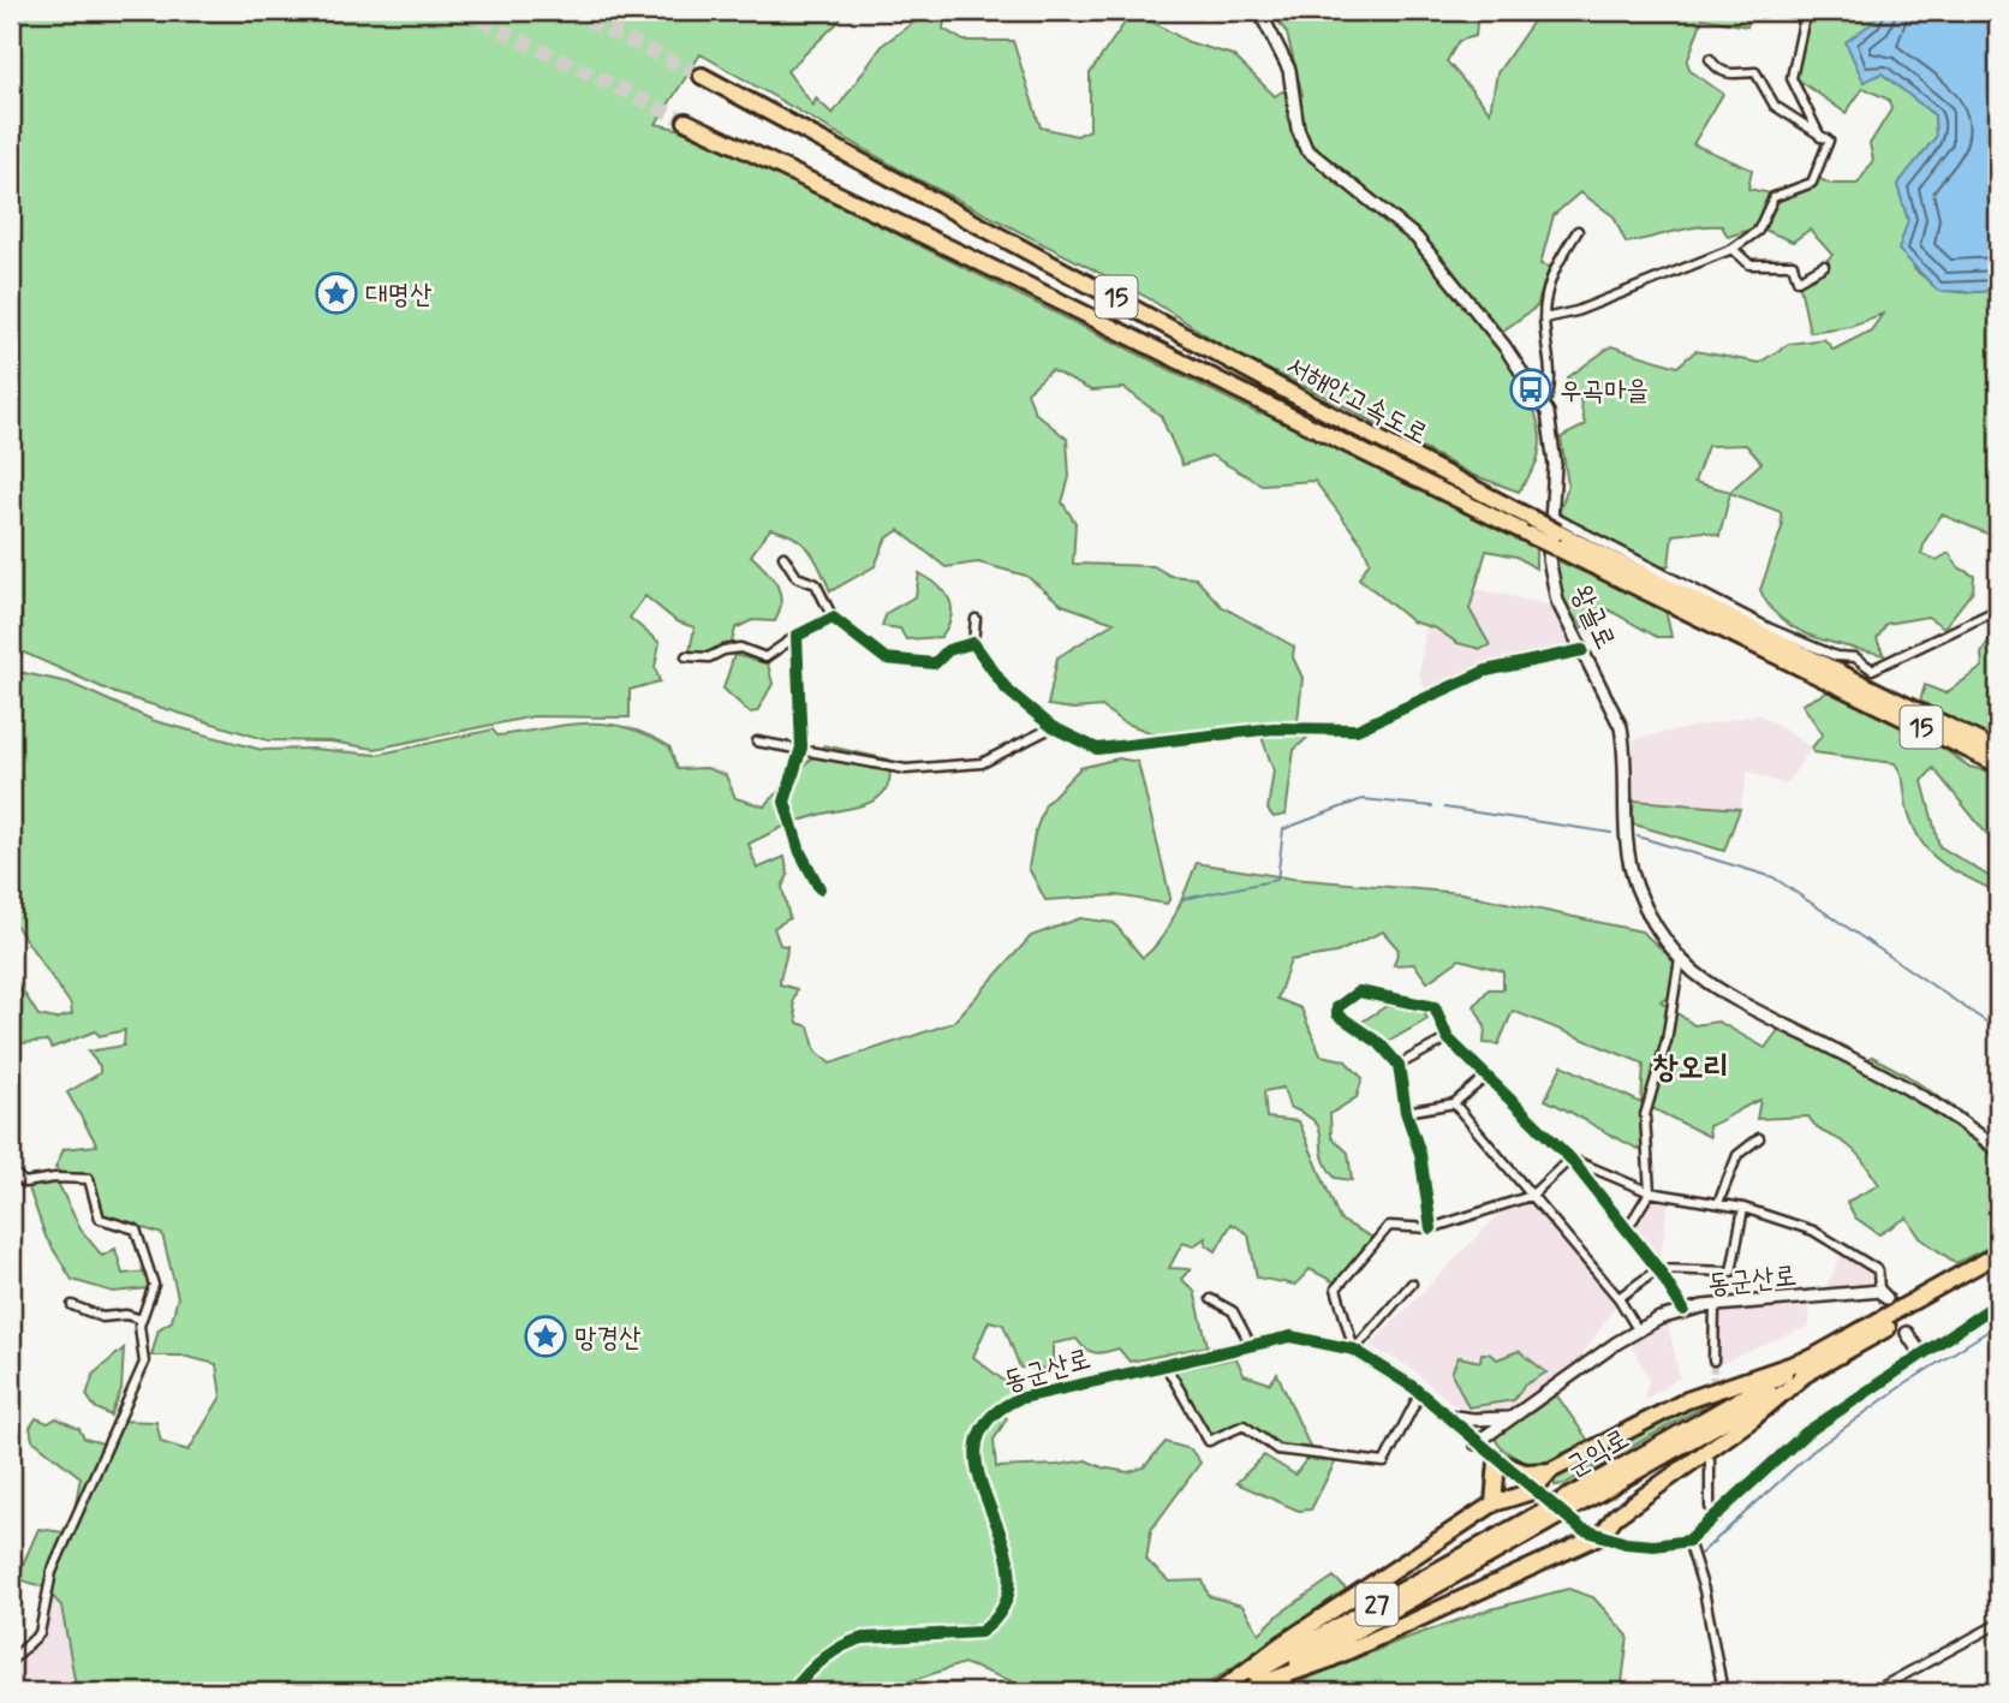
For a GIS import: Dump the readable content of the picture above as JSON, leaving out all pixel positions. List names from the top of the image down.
{
  "streets": {
    "highway": [
      "15",
      "서해안고속도로",
      "군익로",
      "27"
    ],
    "street": ["왕골로", "동군산로"]
  },
  "districts": ["창오리"],
  "places": {
    "place": ["대명산", "망경산"],
    "bus stop": ["우곡마을"]
  }
}
